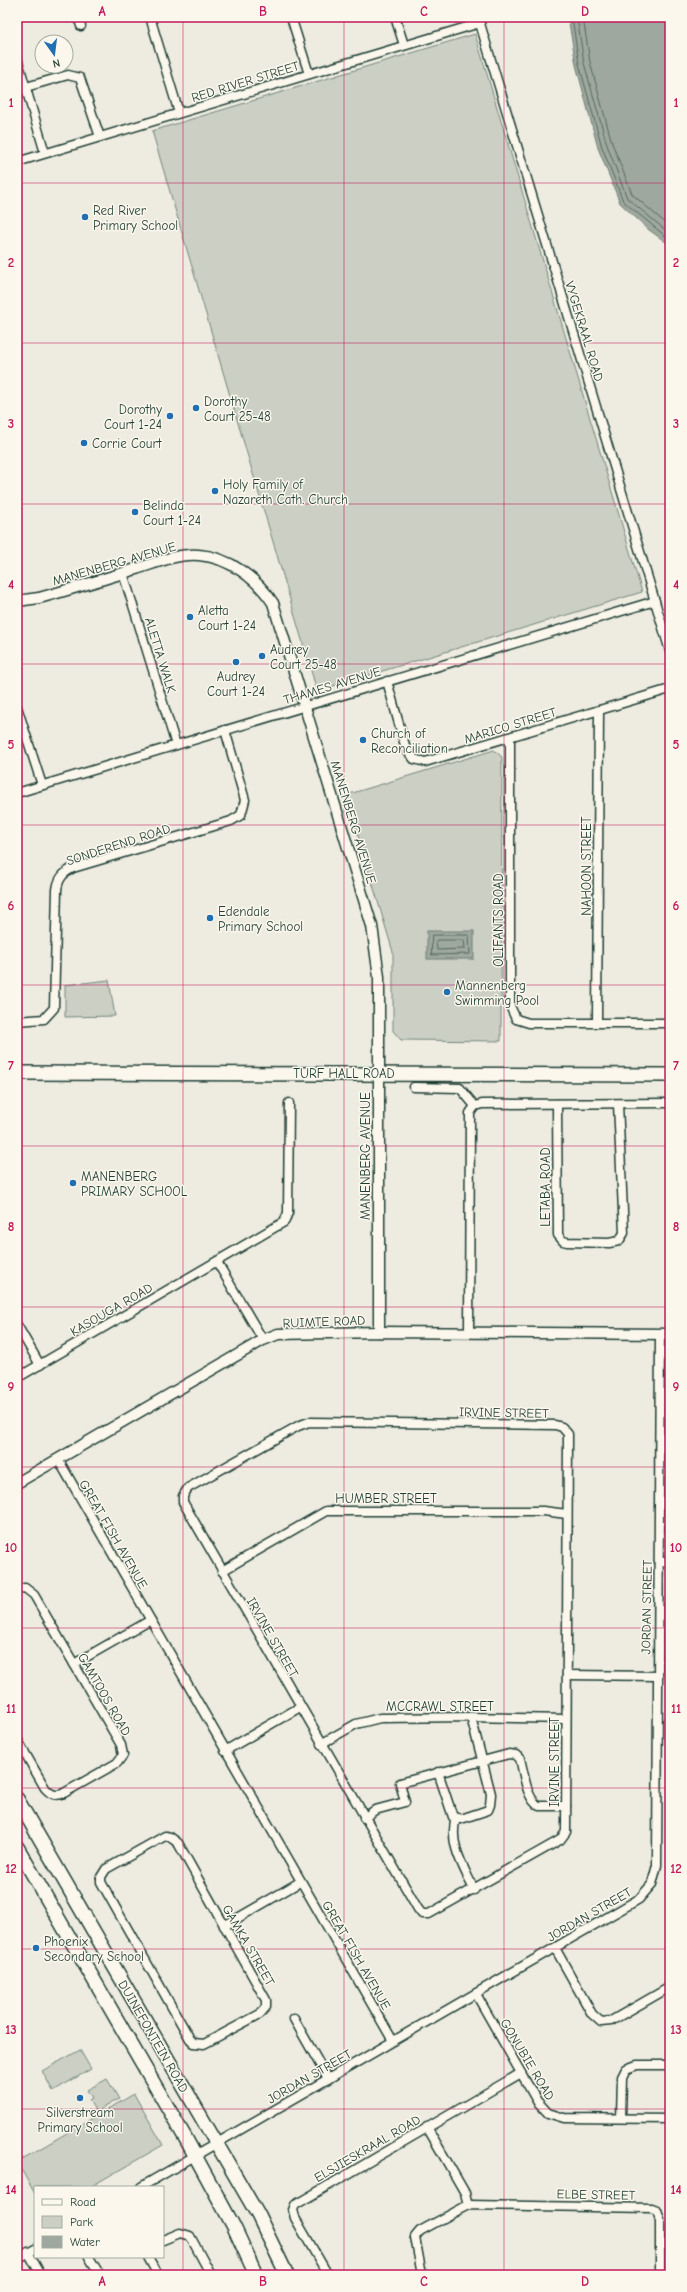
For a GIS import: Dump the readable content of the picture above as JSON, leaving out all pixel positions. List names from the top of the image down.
{
  "streets": {
    "main road": ["TURF HALL ROAD", "DUINEFONTEIN ROAD"],
    "street": [
      "RED RIVER STREET",
      "VYGEKRAAL ROAD",
      "MANENBERG AVENUE",
      "ALETTA WALK",
      "THAMES AVENUE",
      "MARICO STREET",
      "SONDEREND ROAD",
      "NAHOON STREET",
      "OLIFANTS ROAD",
      "LETABA ROAD",
      "KASOUGA ROAD",
      "RUIMTE ROAD",
      "IRVINE STREET",
      "HUMBER STREET",
      "GREAT FISH AVENUE",
      "JORDAN STREET",
      "GAMTOOS ROAD",
      "MCCRAWL STREET",
      "GAMKA STREET",
      "GONUBIE ROAD",
      "ELSJIESKRAAL ROAD",
      "ELBE STREET"
    ]
  },
  "crossings": [
    ["RED RIVER STREET", "VYGEKRAAL ROAD"],
    ["VYGEKRAAL ROAD", "THAMES AVENUE"],
    ["MANENBERG AVENUE", "ALETTA WALK"],
    ["MANENBERG AVENUE", "THAMES AVENUE"],
    ["MANENBERG AVENUE", "TURF HALL ROAD"],
    ["MANENBERG AVENUE", "RUIMTE ROAD"],
    ["ALETTA WALK", "THAMES AVENUE"],
    ["THAMES AVENUE", "MARICO STREET"],
    ["THAMES AVENUE", "SONDEREND ROAD"],
    ["MARICO STREET", "NAHOON STREET"],
    ["MARICO STREET", "OLIFANTS ROAD"],
    ["NAHOON STREET", "OLIFANTS ROAD"],
    ["RUIMTE ROAD", "GREAT FISH AVENUE"],
    ["RUIMTE ROAD", "JORDAN STREET"],
    ["IRVINE STREET", "HUMBER STREET"],
    ["IRVINE STREET", "MCCRAWL STREET"],
    ["GREAT FISH AVENUE", "JORDAN STREET"],
    ["JORDAN STREET", "DUINEFONTEIN ROAD"],
    ["JORDAN STREET", "GONUBIE ROAD"],
    ["GONUBIE ROAD", "ELSJIESKRAAL ROAD"]
  ],
  "places": [
    "Red River Primary School",
    "Dorothy Court 25-48",
    "Dorothy Court 1-24",
    "Corrie Court",
    "Holy Family of Nazareth Cath. Church",
    "Belinda Court 1-24",
    "Aletta Court 1-24",
    "Audrey Court 25-48",
    "Audrey Court 1-24",
    "Church of Reconciliation",
    "Edendale Primary School",
    "Mannenberg Swimming Pool",
    "MANENBERG PRIMARY SCHOOL",
    "Phoenix Secondary School",
    "Silverstream Primary School"
  ],
  "legend": ["Road", "Park", "Water"],
  "north": "bottom",
  "grid": {
    "columns": [
      "A",
      "B",
      "C",
      "D"
    ],
    "rows": [
      "1",
      "2",
      "3",
      "4",
      "5",
      "6",
      "7",
      "8",
      "9",
      "10",
      "11",
      "12",
      "13",
      "14"
    ]
  }
}
